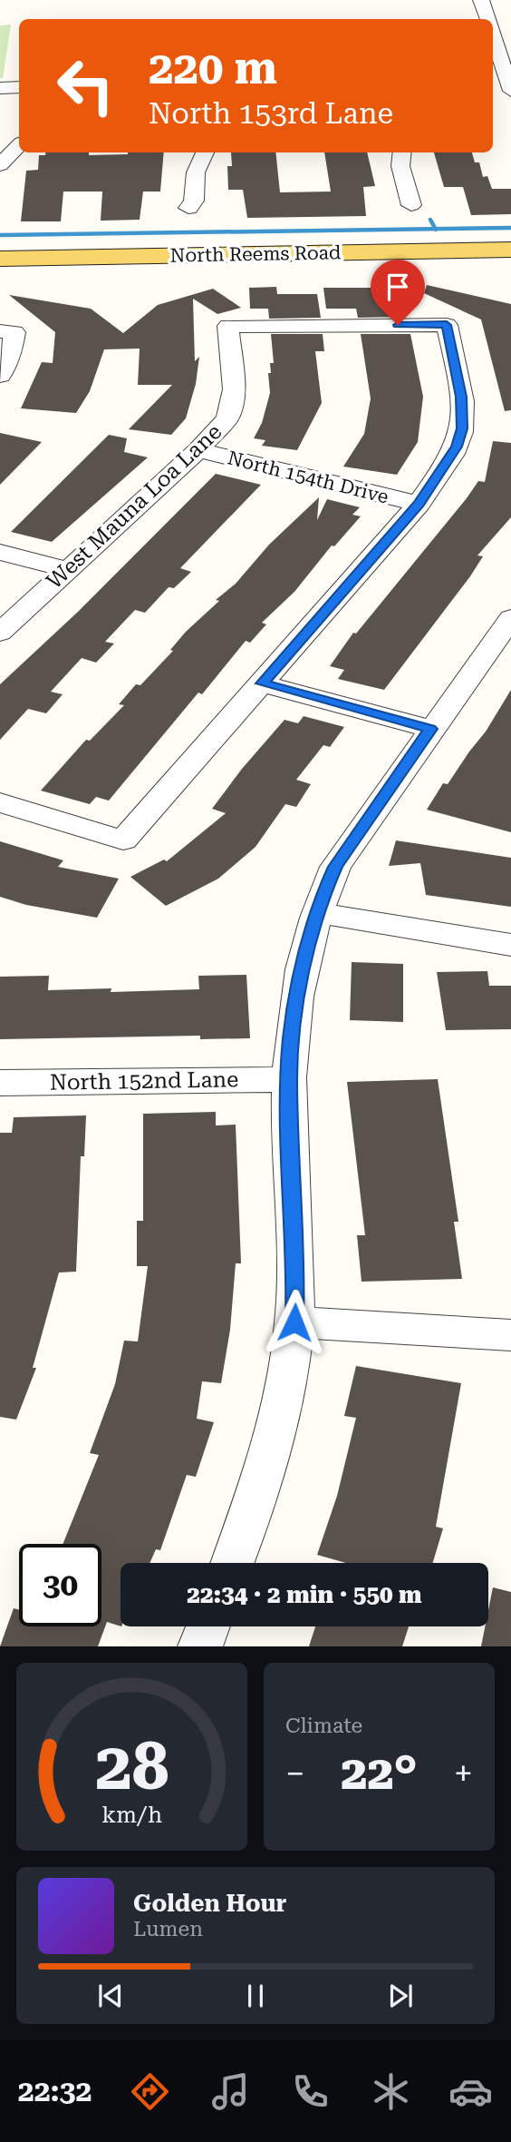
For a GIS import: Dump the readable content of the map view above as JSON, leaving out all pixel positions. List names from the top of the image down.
{
  "streets": {
    "main road": ["North Reems Road"],
    "street": ["North 154th Drive", "West Mauna Loa Lane", "North 152nd Lane"]
  },
  "crossings": [
    ["North 154th Drive", "West Mauna Loa Lane"]
  ],
  "page": {
    "turn": ["220 m", "North 153rd Lane"],
    "limit": "30",
    "trip": "22:34 · 2 min · 550 m",
    "tile": "Climate",
    "heat": ["−", "22°", "+"],
    "song": ["Golden Hour", "Lumen"],
    "tabs": "22:32",
    "gauge": ["28", "km/h"]
  }
}
